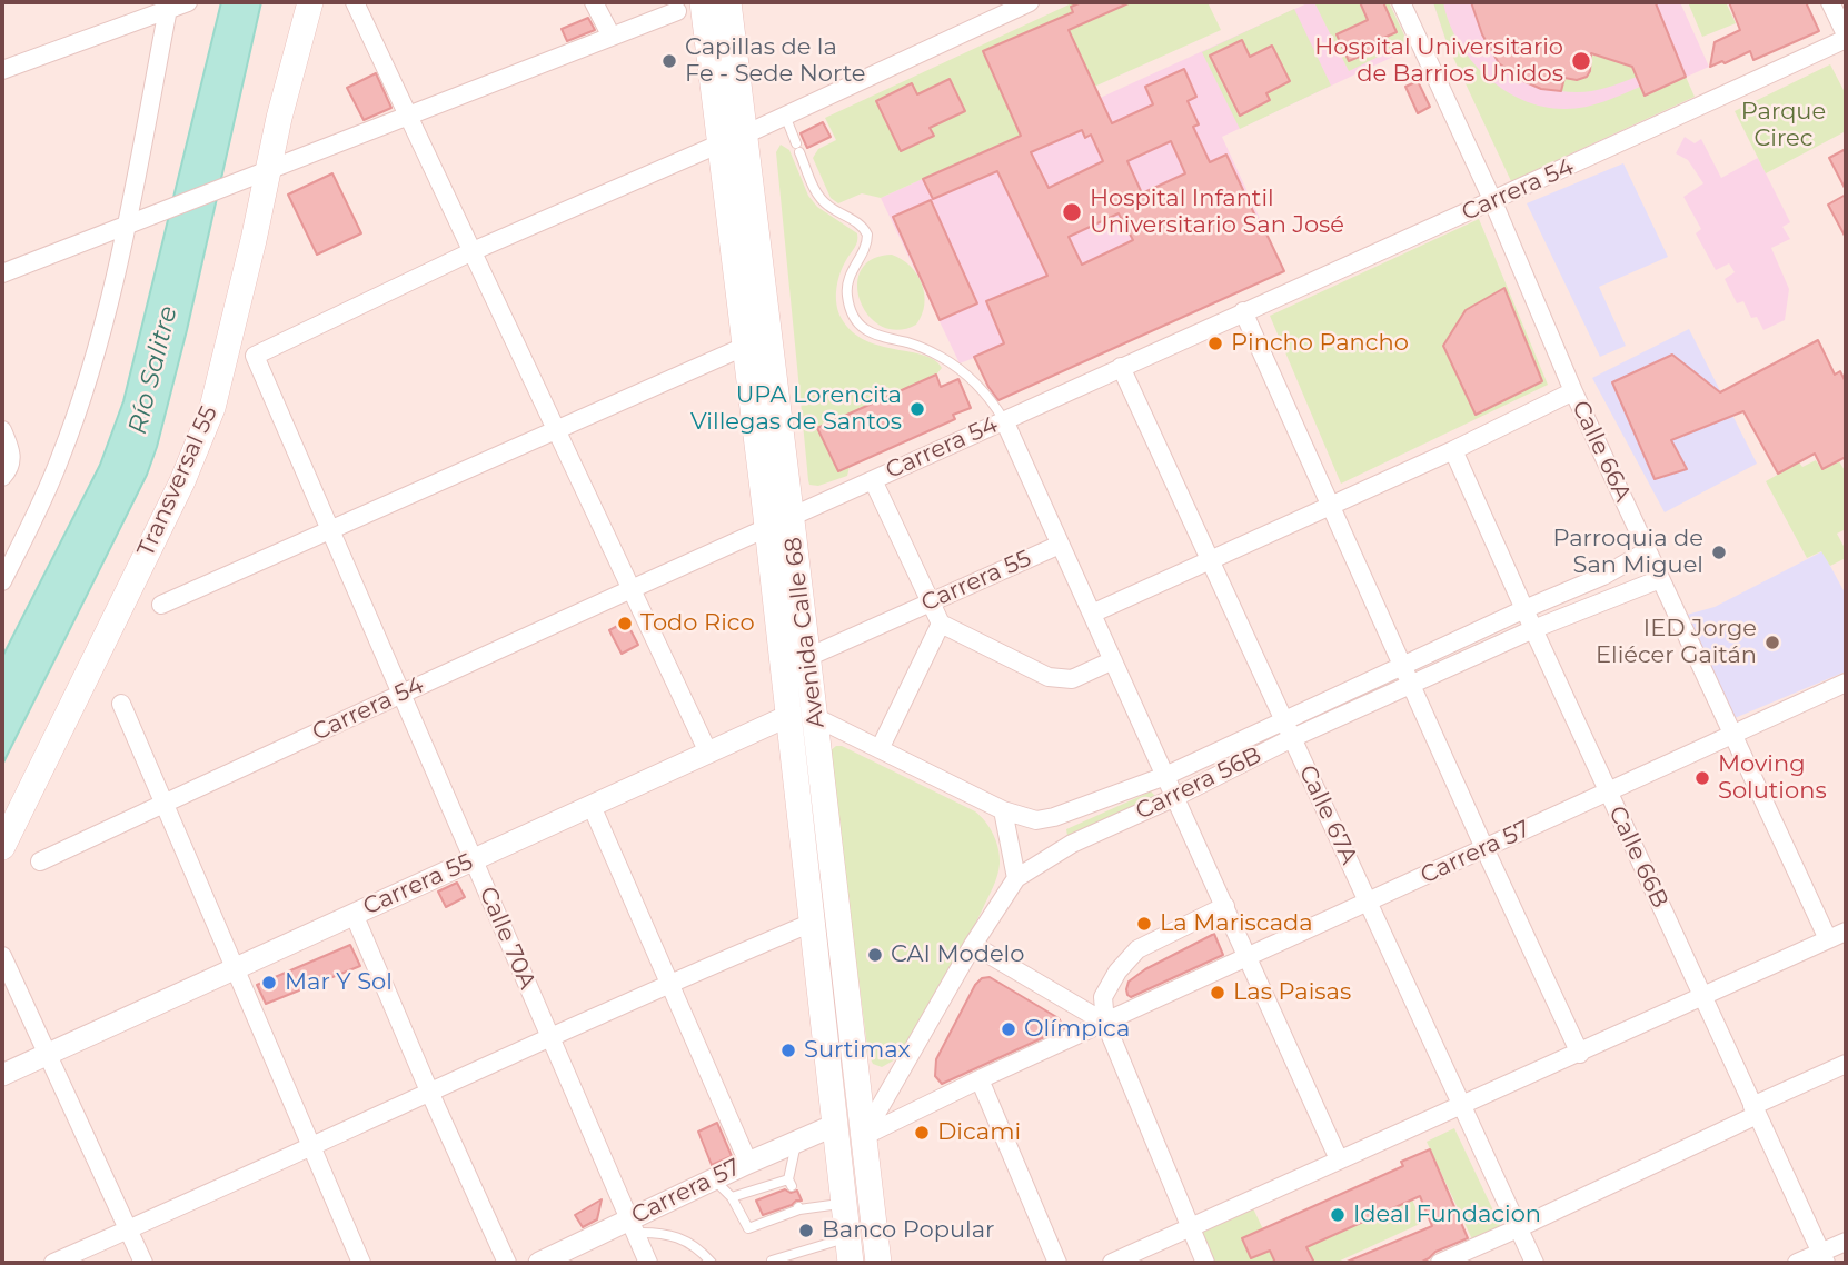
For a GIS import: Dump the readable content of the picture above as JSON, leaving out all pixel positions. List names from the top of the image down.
{
  "streets": {
    "main road": ["Transversal 55", "Avenida Calle 68"],
    "street": [
      "Carrera 54",
      "Calle 66A",
      "Carrera 55",
      "Carrera 56B",
      "Calle 67A",
      "Carrera 57",
      "Calle 66B",
      "Calle 70A"
    ]
  },
  "crossings": [
    ["Carrera 54", "Calle 66A"],
    ["Carrera 54", "Avenida Calle 68"],
    ["Carrera 54", "Calle 67A"],
    ["Carrera 54", "Calle 70A"],
    ["Calle 66A", "Carrera 56B"],
    ["Calle 66A", "Carrera 57"],
    ["Carrera 55", "Avenida Calle 68"],
    ["Carrera 55", "Calle 70A"],
    ["Avenida Calle 68", "Carrera 56B"],
    ["Avenida Calle 68", "Carrera 57"],
    ["Carrera 56B", "Calle 67A"],
    ["Carrera 56B", "Carrera 57"],
    ["Carrera 56B", "Calle 66B"],
    ["Calle 67A", "Carrera 57"],
    ["Carrera 57", "Calle 66B"],
    ["Carrera 57", "Calle 70A"]
  ],
  "water": ["Río Salitre"],
  "parks": ["Parque Cirec"],
  "places": [
    "Capillas de la Fe - Sede Norte",
    "Hospital Universitario de Barrios Unidos",
    "Hospital Infantil Universitario San José",
    "Pincho Pancho",
    "UPA Lorencita Villegas de Santos",
    "Parroquia de San Miguel",
    "Todo Rico",
    "IED Jorge Eliécer Gaitán",
    "Moving Solutions",
    "La Mariscada",
    "CAI Modelo",
    "Mar Y Sol",
    "Las Paisas",
    "Olímpica",
    "Surtimax",
    "Dicami",
    "Ideal Fundacion",
    "Banco Popular"
  ]
}
